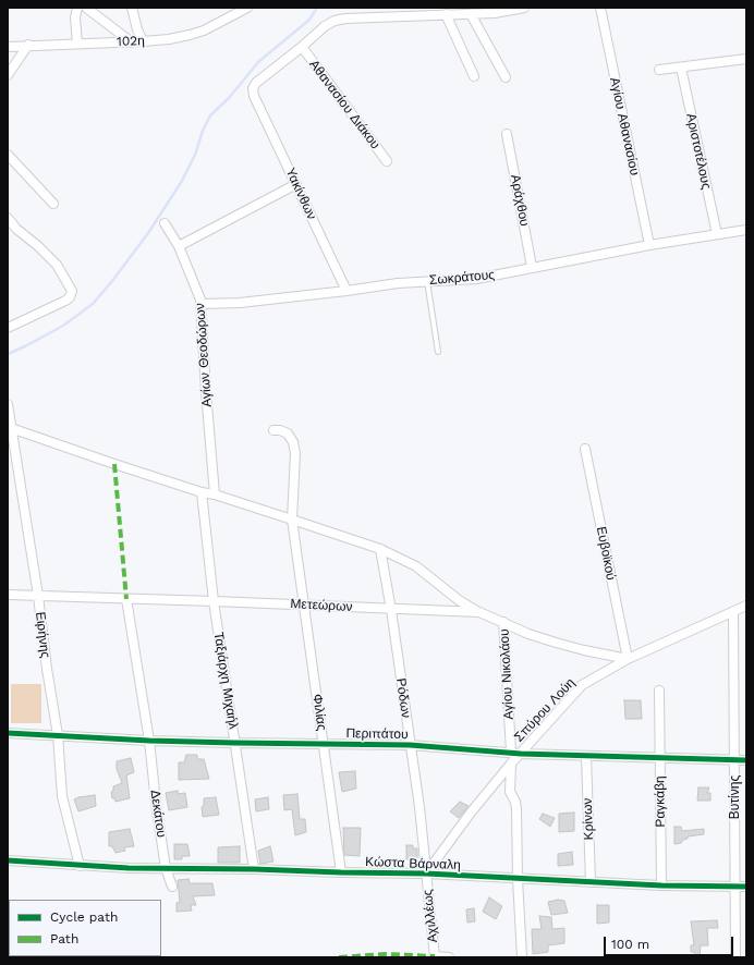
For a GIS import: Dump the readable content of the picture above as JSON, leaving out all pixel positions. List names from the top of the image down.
{
  "streets": {
    "street": [
      "102η",
      "Αθανασίου Διάκου",
      "Αγίου Αθανασίου",
      "Αριστοτέλους",
      "Υακίνθων",
      "Αράχθου",
      "Σωκράτους",
      "Αγίων Θεοδώρων",
      "Ευβοϊκού",
      "Μετεώρων",
      "Ειρήνης",
      "Αγίου Νικολάου",
      "Ταξιάρχη Μιχαήλ",
      "Ρόδων",
      "Σπύρου Λούη",
      "Φιλίας",
      "Περιπάτου",
      "Βυτίνης",
      "Ραγκάβη",
      "Δεκάτου",
      "Κρίνων",
      "Κώστα Βάρναλη",
      "Αχιλλέως"
    ]
  },
  "crossings": [
    ["Αθανασίου Διάκου", "Υακίνθων"],
    ["Αγίου Αθανασίου", "Σωκράτους"],
    ["Αριστοτέλους", "Σωκράτους"],
    ["Υακίνθων", "Σωκράτους"],
    ["Αράχθου", "Σωκράτους"],
    ["Σωκράτους", "Αγίων Θεοδώρων"],
    ["Ευβοϊκού", "Μετεώρων"],
    ["Ευβοϊκού", "Σπύρου Λούη"],
    ["Μετεώρων", "Ειρήνης"],
    ["Μετεώρων", "Αγίου Νικολάου"],
    ["Μετεώρων", "Ταξιάρχη Μιχαήλ"],
    ["Μετεώρων", "Ρόδων"],
    ["Μετεώρων", "Σπύρου Λούη"],
    ["Μετεώρων", "Φιλίας"],
    ["Μετεώρων", "Δεκάτου"],
    ["Ειρήνης", "Περιπάτου"],
    ["Ειρήνης", "Κώστα Βάρναλη"],
    ["Αγίου Νικολάου", "Σπύρου Λούη"],
    ["Αγίου Νικολάου", "Περιπάτου"],
    ["Ταξιάρχη Μιχαήλ", "Περιπάτου"],
    ["Ταξιάρχη Μιχαήλ", "Κώστα Βάρναλη"],
    ["Ρόδων", "Σπύρου Λούη"],
    ["Ρόδων", "Περιπάτου"],
    ["Ρόδων", "Κώστα Βάρναλη"],
    ["Ρόδων", "Αχιλλέως"],
    ["Σπύρου Λούη", "Περιπάτου"],
    ["Σπύρου Λούη", "Βυτίνης"],
    ["Σπύρου Λούη", "Κώστα Βάρναλη"],
    ["Σπύρου Λούη", "Αχιλλέως"],
    ["Φιλίας", "Περιπάτου"],
    ["Φιλίας", "Κώστα Βάρναλη"],
    ["Περιπάτου", "Βυτίνης"],
    ["Περιπάτου", "Ραγκάβη"],
    ["Περιπάτου", "Δεκάτου"],
    ["Περιπάτου", "Κρίνων"],
    ["Βυτίνης", "Κώστα Βάρναλη"],
    ["Ραγκάβη", "Κώστα Βάρναλη"],
    ["Δεκάτου", "Κώστα Βάρναλη"],
    ["Κρίνων", "Κώστα Βάρναλη"],
    ["Κώστα Βάρναλη", "Αχιλλέως"]
  ],
  "legend": ["Cycle path", "Path"],
  "scale_bar": "100 m"
}
